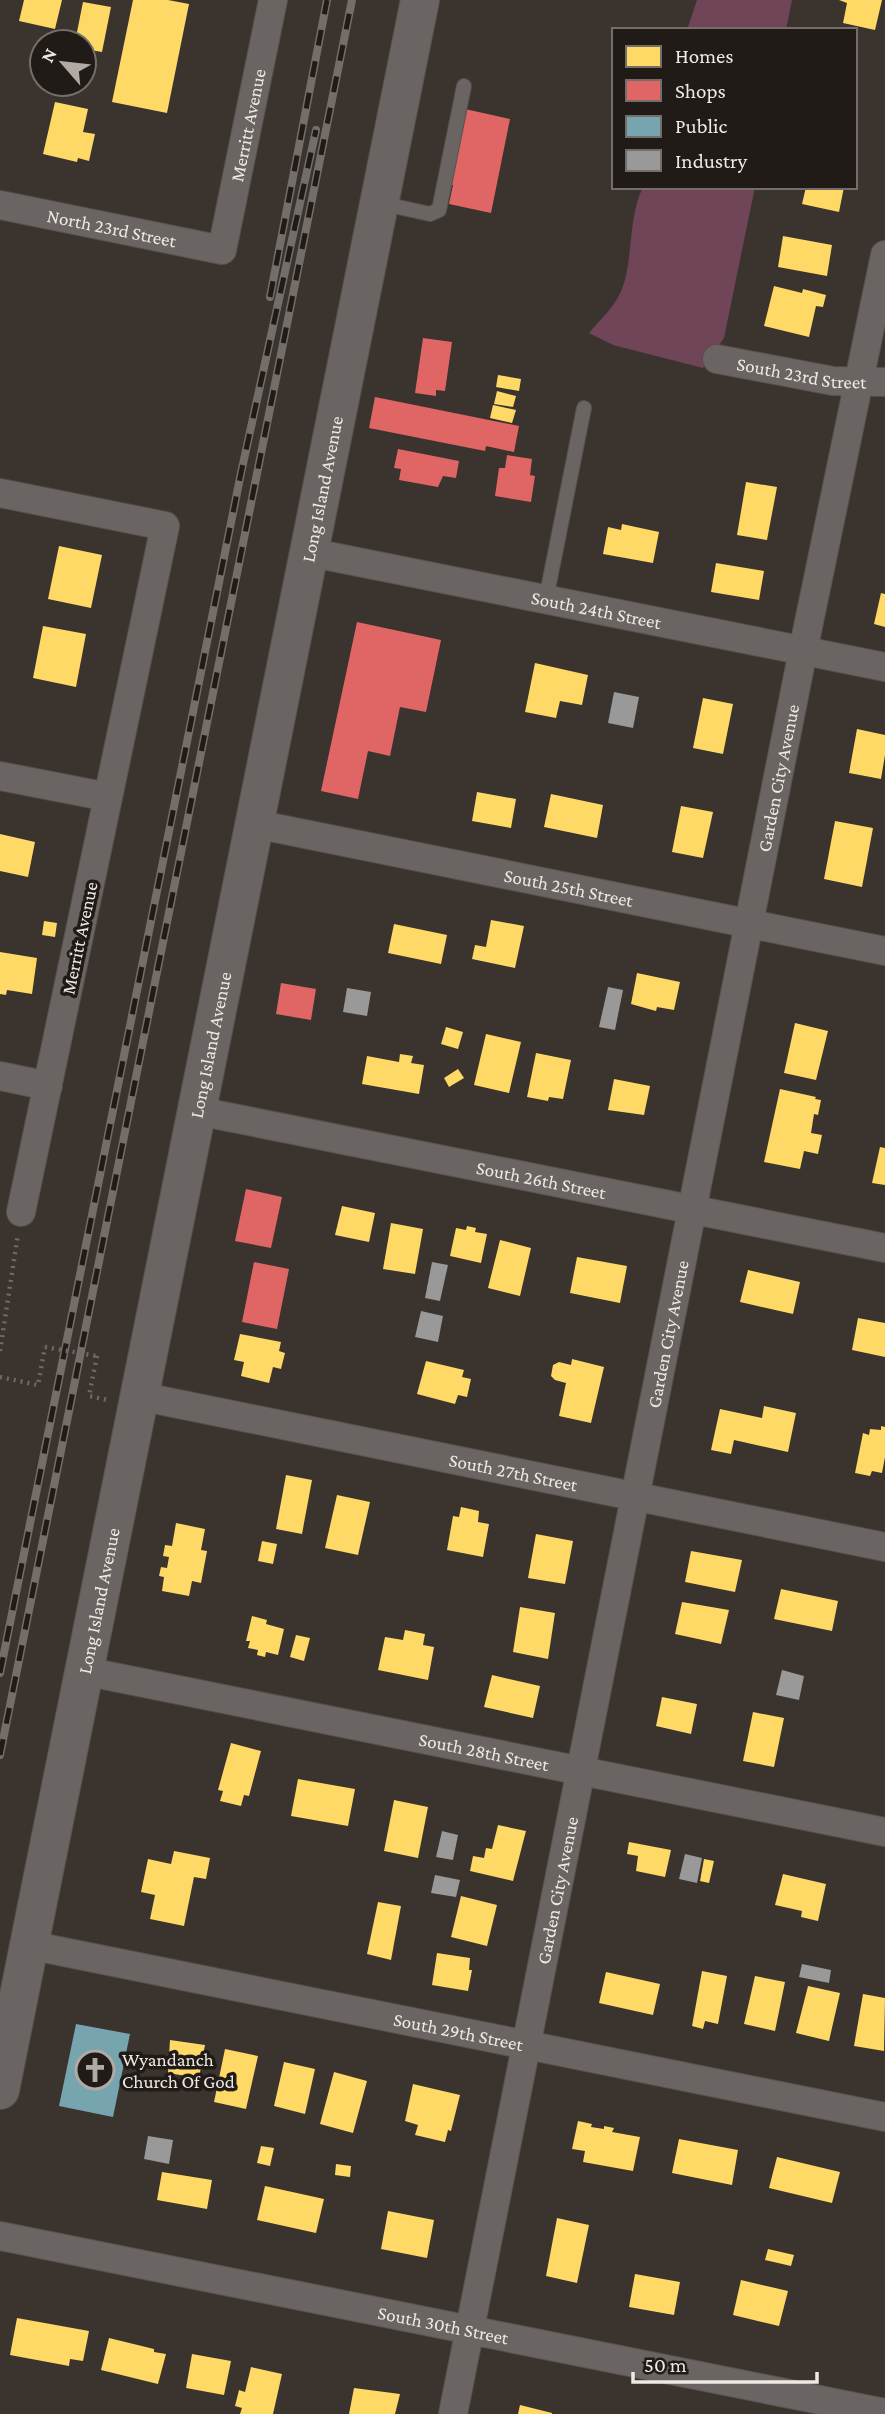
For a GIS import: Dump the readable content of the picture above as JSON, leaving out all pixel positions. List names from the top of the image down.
{
  "streets": {
    "street": [
      "Merritt Avenue",
      "North 23rd Street",
      "South 23rd Street",
      "Long Island Avenue",
      "South 24th Street",
      "Garden City Avenue",
      "South 25th Street",
      "South 26th Street",
      "South 27th Street",
      "South 28th Street",
      "South 29th Street",
      "South 30th Street"
    ]
  },
  "crossings": [
    ["Merritt Avenue", "North 23rd Street"],
    ["South 23rd Street", "Garden City Avenue"],
    ["Long Island Avenue", "South 24th Street"],
    ["Long Island Avenue", "South 25th Street"],
    ["Long Island Avenue", "South 26th Street"],
    ["Long Island Avenue", "South 27th Street"],
    ["Long Island Avenue", "South 28th Street"],
    ["Long Island Avenue", "South 29th Street"],
    ["South 24th Street", "Garden City Avenue"],
    ["Garden City Avenue", "South 25th Street"],
    ["Garden City Avenue", "South 26th Street"],
    ["Garden City Avenue", "South 27th Street"],
    ["Garden City Avenue", "South 28th Street"],
    ["Garden City Avenue", "South 29th Street"],
    ["Garden City Avenue", "South 30th Street"]
  ],
  "places": {
    "church": ["Wyandanch Church Of God"]
  },
  "legend": [
    "Homes",
    "Shops",
    "Public",
    "Industry"
  ],
  "scale_bar": "50 m",
  "north": "top left"
}
